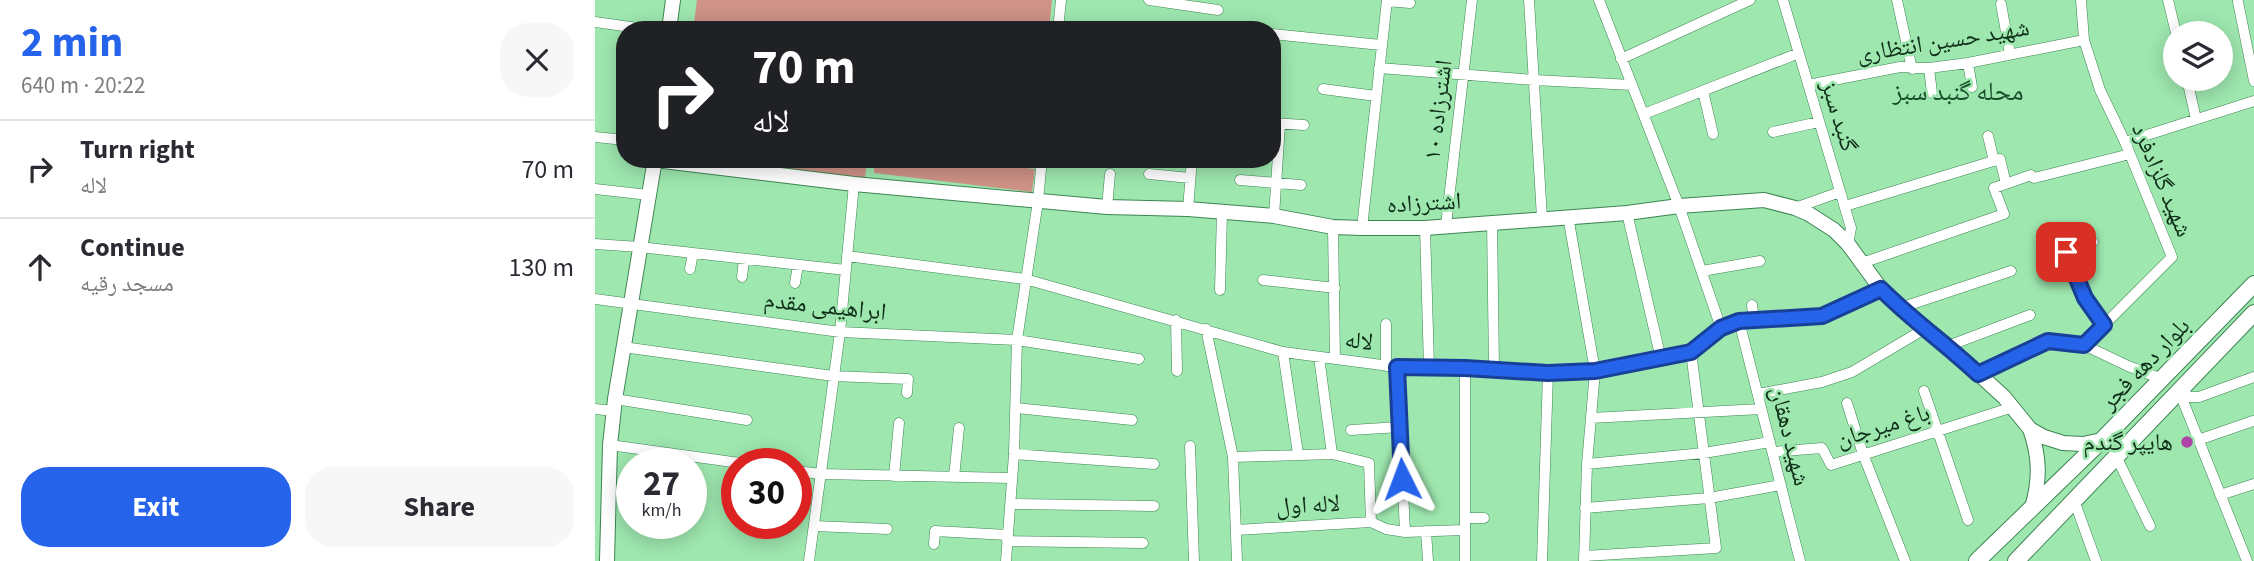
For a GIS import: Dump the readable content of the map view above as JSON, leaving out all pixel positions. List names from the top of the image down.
{
  "streets": {
    "main road": ["بلوار دهه فجر"],
    "street": [
      "شهید حسین انتظاری",
      "اشترزاده ۱۰",
      "گنبد سبز",
      "شهید گلزادفرد",
      "اشترزاده",
      "ابراهیمی مقدم",
      "لاله",
      "باغ میرجان",
      "شهید دهقان",
      "لاله اول"
    ]
  },
  "crossings": [
    ["شهید حسین انتظاری", "گنبد سبز"],
    ["شهید حسین انتظاری", "شهید گلزادفرد"],
    ["اشترزاده ۱۰", "اشترزاده"],
    ["گنبد سبز", "اشترزاده"],
    ["اشترزاده", "بلوار دهه فجر"],
    ["اشترزاده", "باغ میرجان"],
    ["باغ میرجان", "شهید دهقان"]
  ],
  "districts": ["محله گنبد سبز"],
  "places": ["هایپر گندم"],
  "page": {
    "heading": ["2 min", "640 m · 20:22"],
    "turn": ["70 m", "لاله"],
    "list": [
      {
        "name": "Turn right",
        "note": "لاله",
        "value": "70 m"
      },
      {
        "name": "Continue",
        "note": "مسجد رقیه",
        "value": "130 m"
      }
    ],
    "speed": "27 km/h",
    "limit": "30",
    "buttons": ["Exit", "Share"]
  }
}
